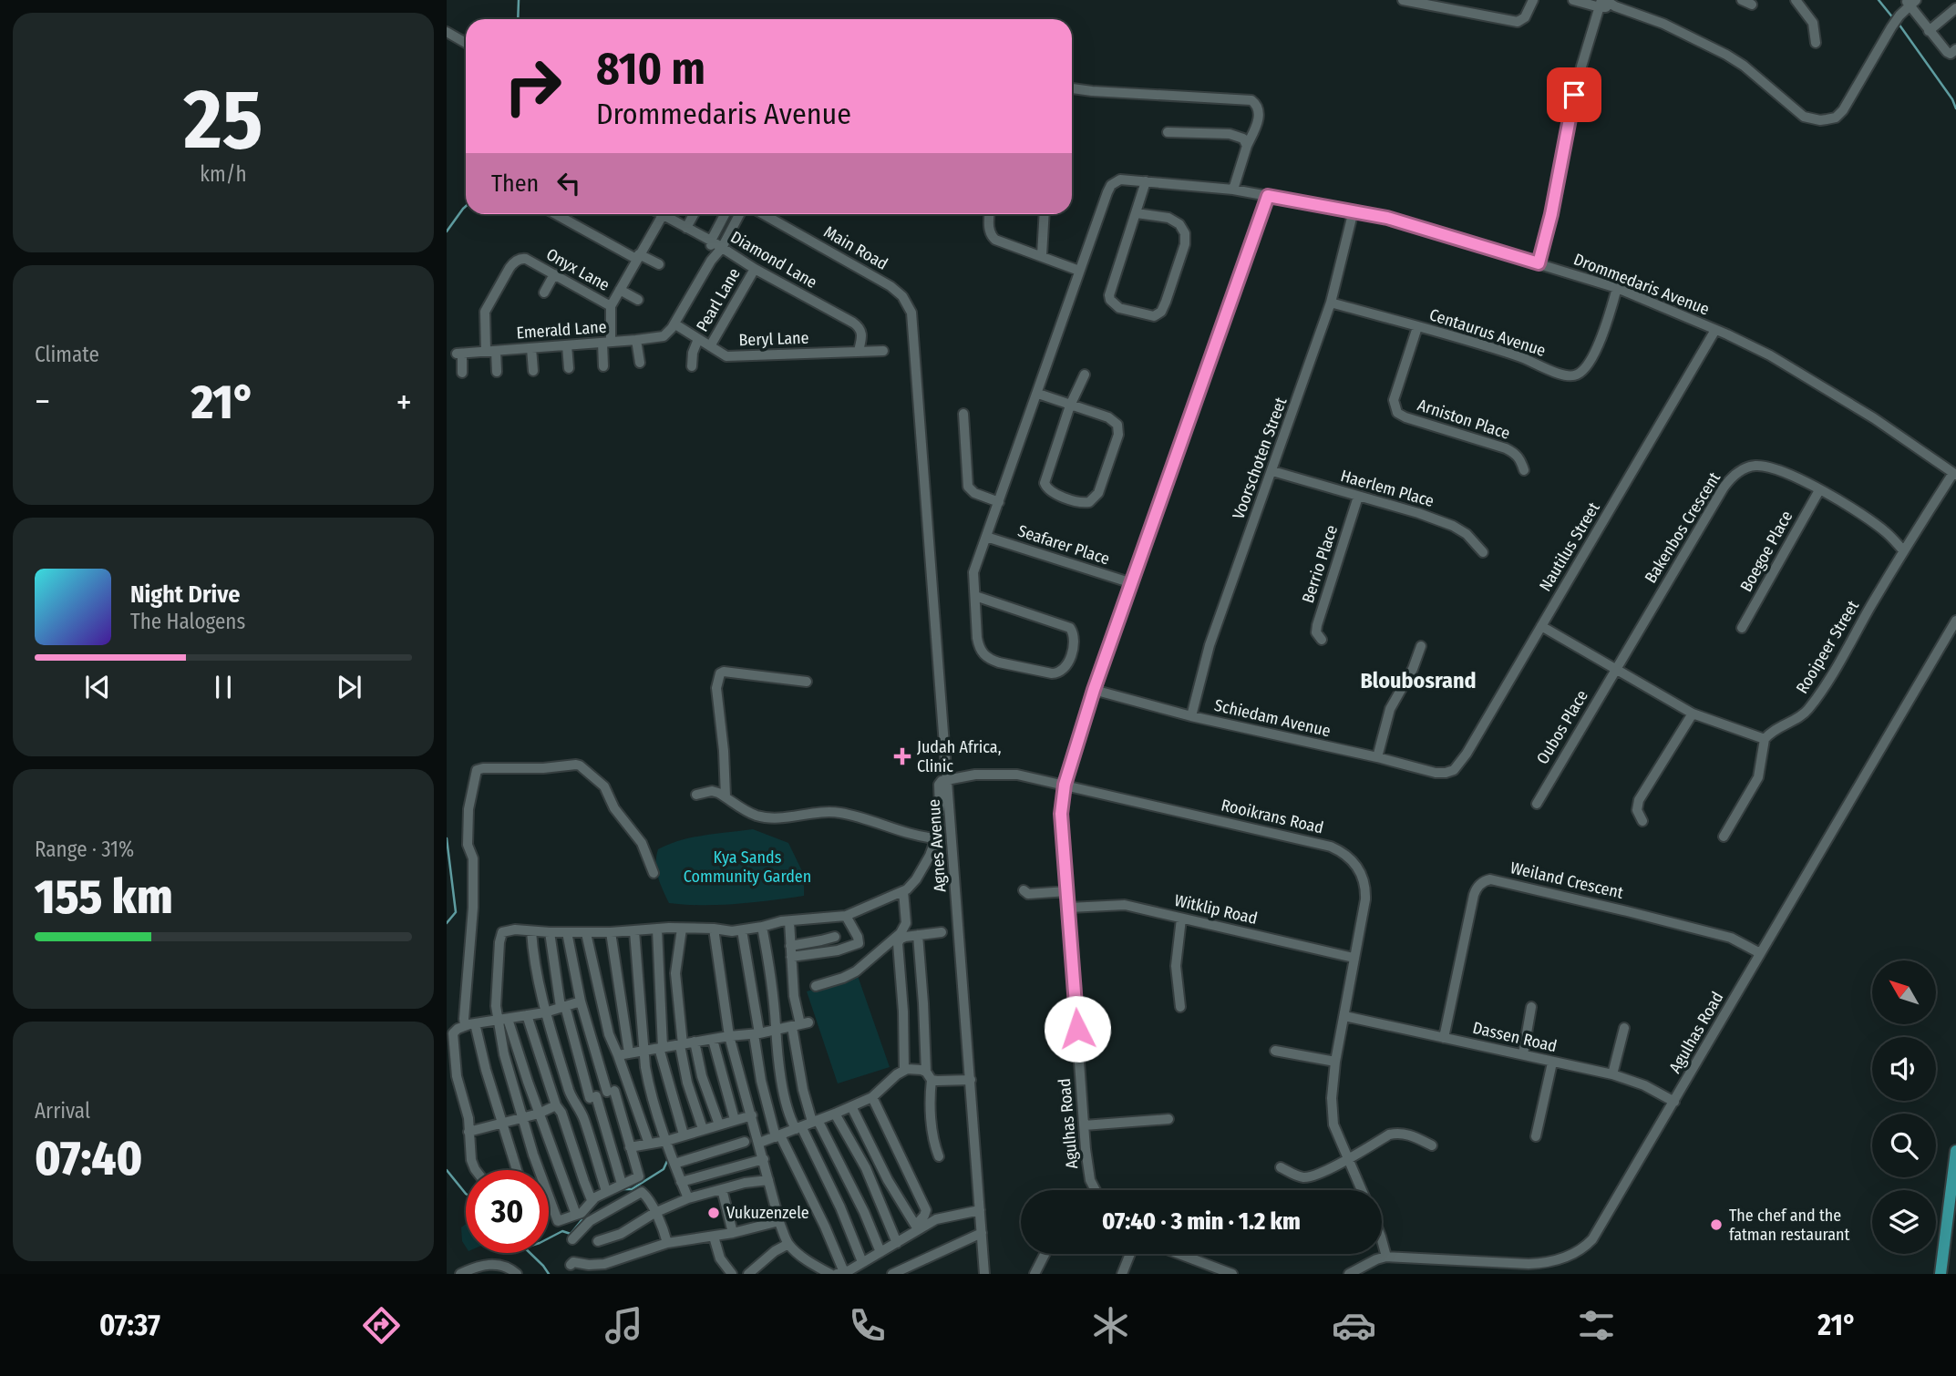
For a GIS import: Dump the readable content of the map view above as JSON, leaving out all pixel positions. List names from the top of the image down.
{
  "streets": {
    "street": [
      "Main Road",
      "Diamond Lane",
      "Onyx Lane",
      "Drommedaris Avenue",
      "Pearl Lane",
      "Emerald Lane",
      "Centaurus Avenue",
      "Beryl Lane",
      "Arniston Place",
      "Voorschoten Street",
      "Haerlem Place",
      "Bakenbos Crescent",
      "Seafarer Place",
      "Nautilus Street",
      "Boegoe Place",
      "Berrio Place",
      "Rooipeer Street",
      "Schiedam Avenue",
      "Oubos Place",
      "Rooikrans Road",
      "Agnes Avenue",
      "Weiland Crescent",
      "Witklip Road",
      "Agulhas Road",
      "Dassen Road"
    ]
  },
  "crossings": [
    ["Main Road", "Agnes Avenue"],
    ["Diamond Lane", "Pearl Lane"],
    ["Diamond Lane", "Beryl Lane"],
    ["Onyx Lane", "Emerald Lane"],
    ["Drommedaris Avenue", "Centaurus Avenue"],
    ["Drommedaris Avenue", "Voorschoten Street"],
    ["Drommedaris Avenue", "Nautilus Street"],
    ["Drommedaris Avenue", "Rooipeer Street"],
    ["Drommedaris Avenue", "Agulhas Road"],
    ["Pearl Lane", "Beryl Lane"],
    ["Emerald Lane", "Beryl Lane"],
    ["Centaurus Avenue", "Arniston Place"],
    ["Centaurus Avenue", "Voorschoten Street"],
    ["Voorschoten Street", "Haerlem Place"],
    ["Voorschoten Street", "Schiedam Avenue"],
    ["Haerlem Place", "Berrio Place"],
    ["Bakenbos Crescent", "Boegoe Place"],
    ["Bakenbos Crescent", "Rooipeer Street"],
    ["Bakenbos Crescent", "Oubos Place"],
    ["Seafarer Place", "Agulhas Road"],
    ["Nautilus Street", "Schiedam Avenue"],
    ["Schiedam Avenue", "Agulhas Road"],
    ["Rooikrans Road", "Agnes Avenue"],
    ["Rooikrans Road", "Witklip Road"],
    ["Rooikrans Road", "Agulhas Road"],
    ["Rooikrans Road", "Dassen Road"],
    ["Weiland Crescent", "Agulhas Road"],
    ["Weiland Crescent", "Dassen Road"],
    ["Witklip Road", "Agulhas Road"],
    ["Agulhas Road", "Dassen Road"]
  ],
  "districts": ["Bloubosrand"],
  "parks": ["Kya Sands Community Garden"],
  "places": {
    "health": ["Judah Africa, Clinic"],
    "other": ["Vukuzenzele", "The chef and the fatman restaurant"]
  },
  "north": "top left",
  "page": {
    "tile": [
      ["25", "km/h"],
      "Climate",
      ["Range · 31%", "155 km"],
      ["Arrival", "07:40"]
    ],
    "turn": ["810 m", "Drommedaris Avenue"],
    "then": "Then",
    "heat": ["−", "21°", "+"],
    "song": ["Night Drive", "The Halogens"],
    "limit": "30",
    "trip": "07:40 · 3 min · 1.2 km",
    "tabs": ["07:37", "21°"]
  }
}
